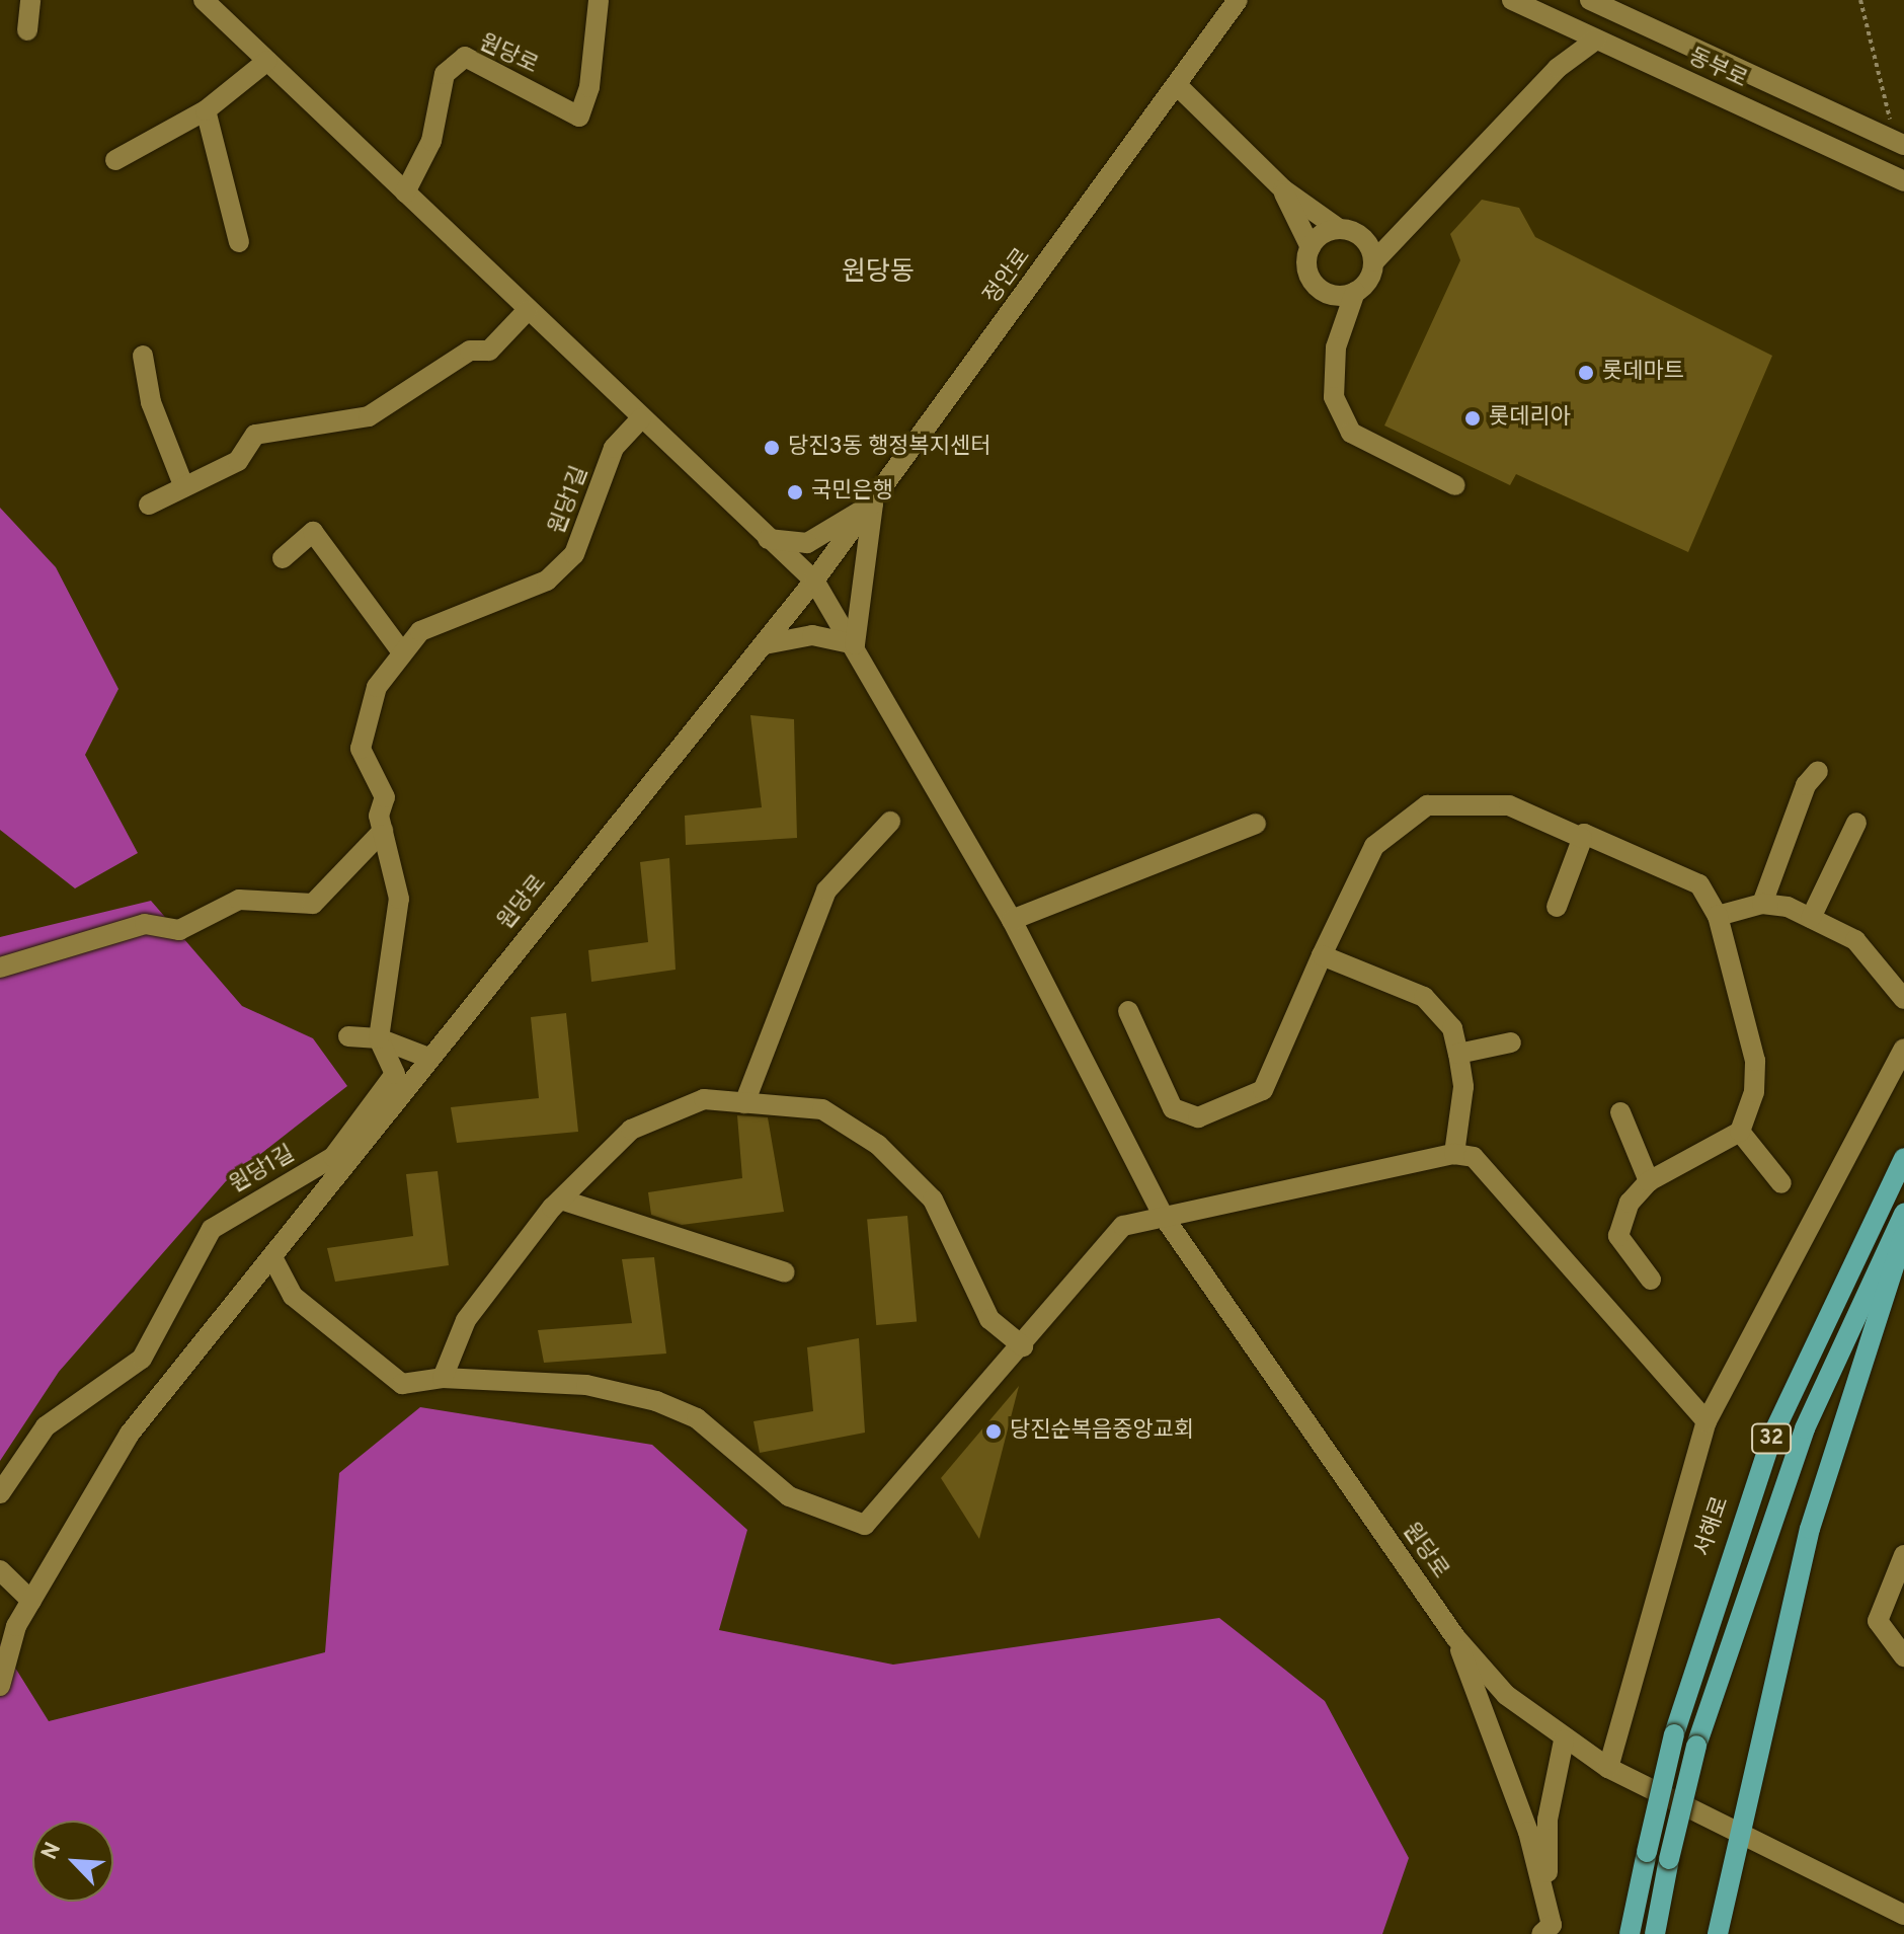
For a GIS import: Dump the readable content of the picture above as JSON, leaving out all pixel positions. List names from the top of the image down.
{
  "streets": {
    "main road": ["32", "서해로"],
    "street": [
      "원당로",
      "동부로",
      "정안로",
      "원당1길"
    ]
  },
  "crossings": [
    ["원당로", "정안로"],
    ["원당로", "원당1길"]
  ],
  "districts": ["원당동"],
  "places": [
    "롯데마트",
    "롯데리아",
    "당진3동 행정복지센터",
    "국민은행",
    "당진순복음중앙교회"
  ],
  "north": "top left"
}
